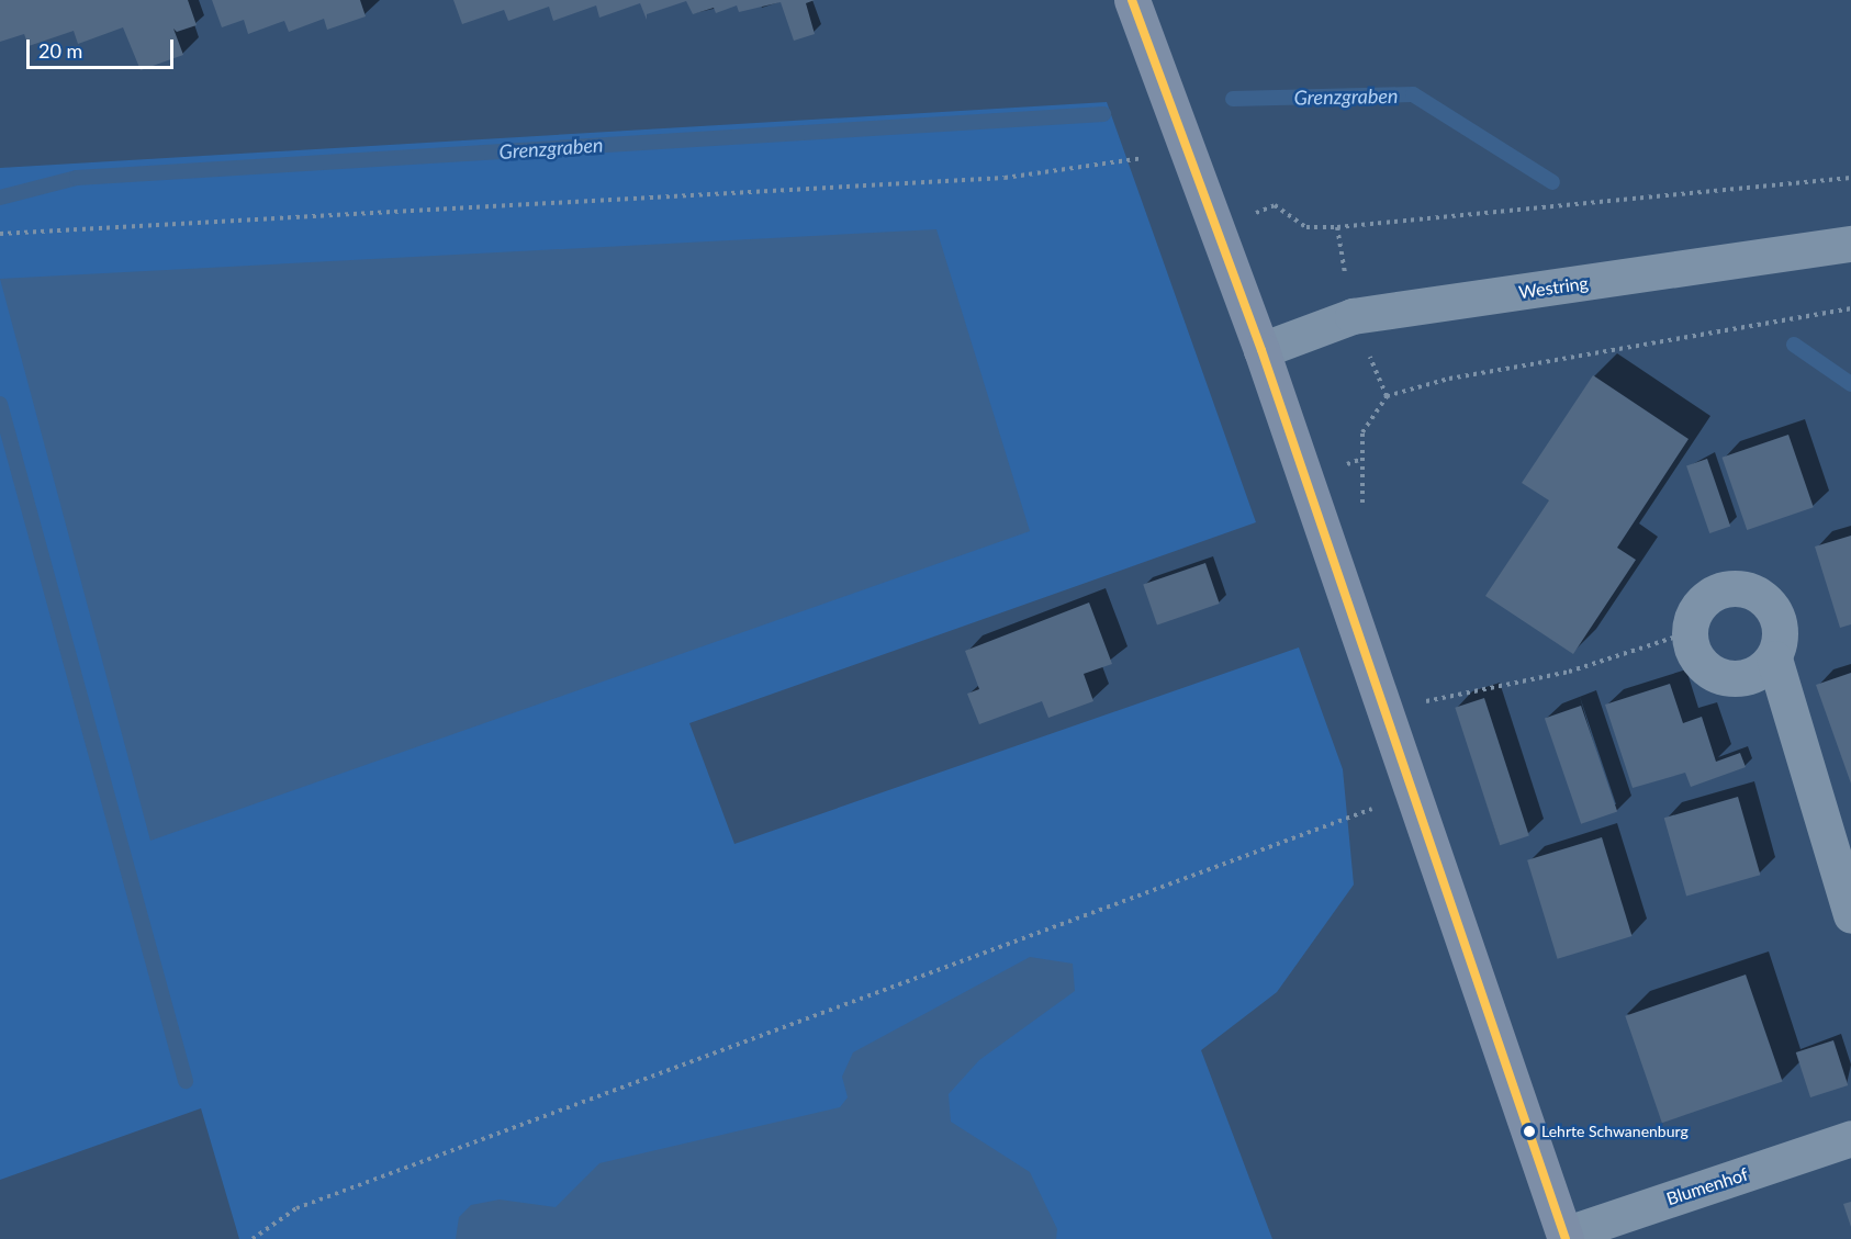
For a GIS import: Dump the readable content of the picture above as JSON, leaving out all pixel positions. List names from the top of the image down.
{
  "streets": {
    "street": ["Westring", "Blumenhof"]
  },
  "water": ["Grenzgraben"],
  "places": ["Lehrte Schwanenburg"],
  "scale_bar": "20 m"
}
